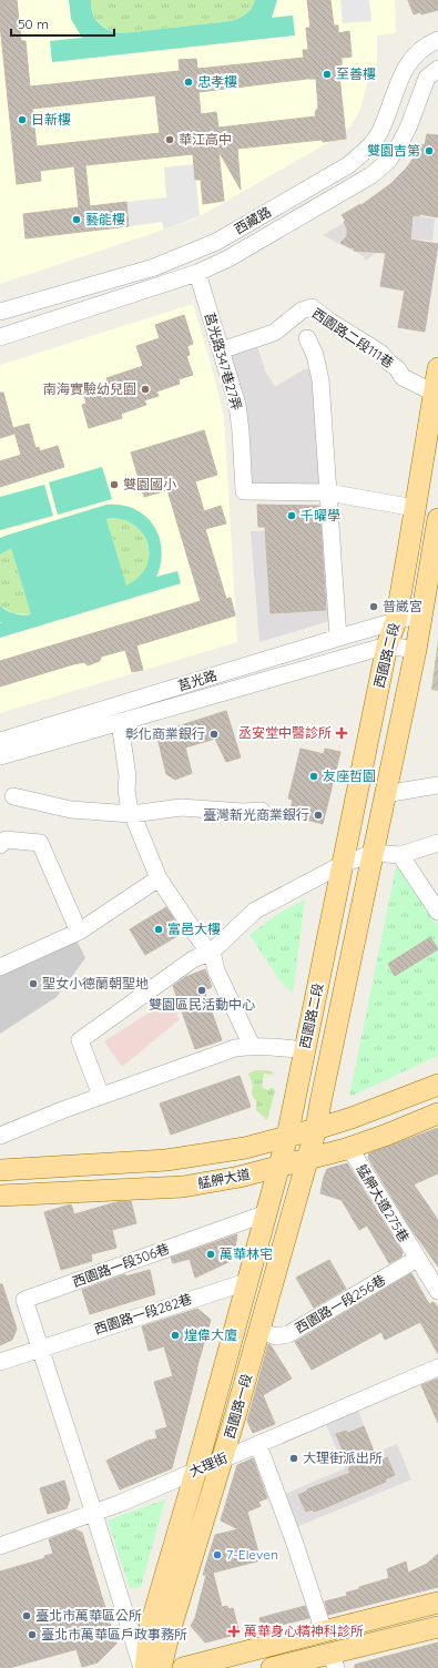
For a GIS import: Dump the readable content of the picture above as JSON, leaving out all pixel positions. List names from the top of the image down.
{
  "streets": {
    "main road": ["西園路二段", "艋舺大道", "西園路一段"],
    "street": [
      "西藏路",
      "西園路二段111巷",
      "莒光路347巷27弄",
      "莒光路",
      "艋舺大道275巷",
      "西園路一段306巷",
      "西園路一段256巷",
      "西園路一段282巷",
      "大理街"
    ]
  },
  "crossings": [
    ["西藏路", "莒光路347巷27弄"],
    ["西園路二段111巷", "莒光路347巷27弄"],
    ["西園路二段111巷", "西園路二段"],
    ["莒光路347巷27弄", "西園路二段"],
    ["西園路二段", "莒光路"],
    ["西園路二段", "艋舺大道"],
    ["西園路二段", "西園路一段"],
    ["艋舺大道", "艋舺大道275巷"],
    ["艋舺大道", "西園路一段"],
    ["艋舺大道275巷", "西園路一段256巷"],
    ["西園路一段306巷", "西園路一段282巷"],
    ["西園路一段306巷", "西園路一段"],
    ["西園路一段256巷", "西園路一段"],
    ["西園路一段282巷", "西園路一段"],
    ["西園路一段", "大理街"]
  ],
  "places": {
    "other": [
      "至善樓",
      "忠孝樓",
      "日新樓",
      "華江高中",
      "雙園吉第",
      "藝能樓",
      "南海實驗幼兒園",
      "雙園國小",
      "千曜學",
      "普崴宮",
      "彰化商業銀行",
      "友座哲園",
      "臺灣新光商業銀行",
      "富邑大樓",
      "聖女小德蘭朝聖地",
      "雙園區民活動中心",
      "萬華林宅",
      "煌偉大廈",
      "大理街派出所",
      "7-Eleven",
      "臺北市萬華區公所",
      "臺北市萬華區戶政事務所"
    ],
    "health": ["丞安堂中醫診所", "萬華身心精神科診所"]
  },
  "scale_bar": "50 m"
}
